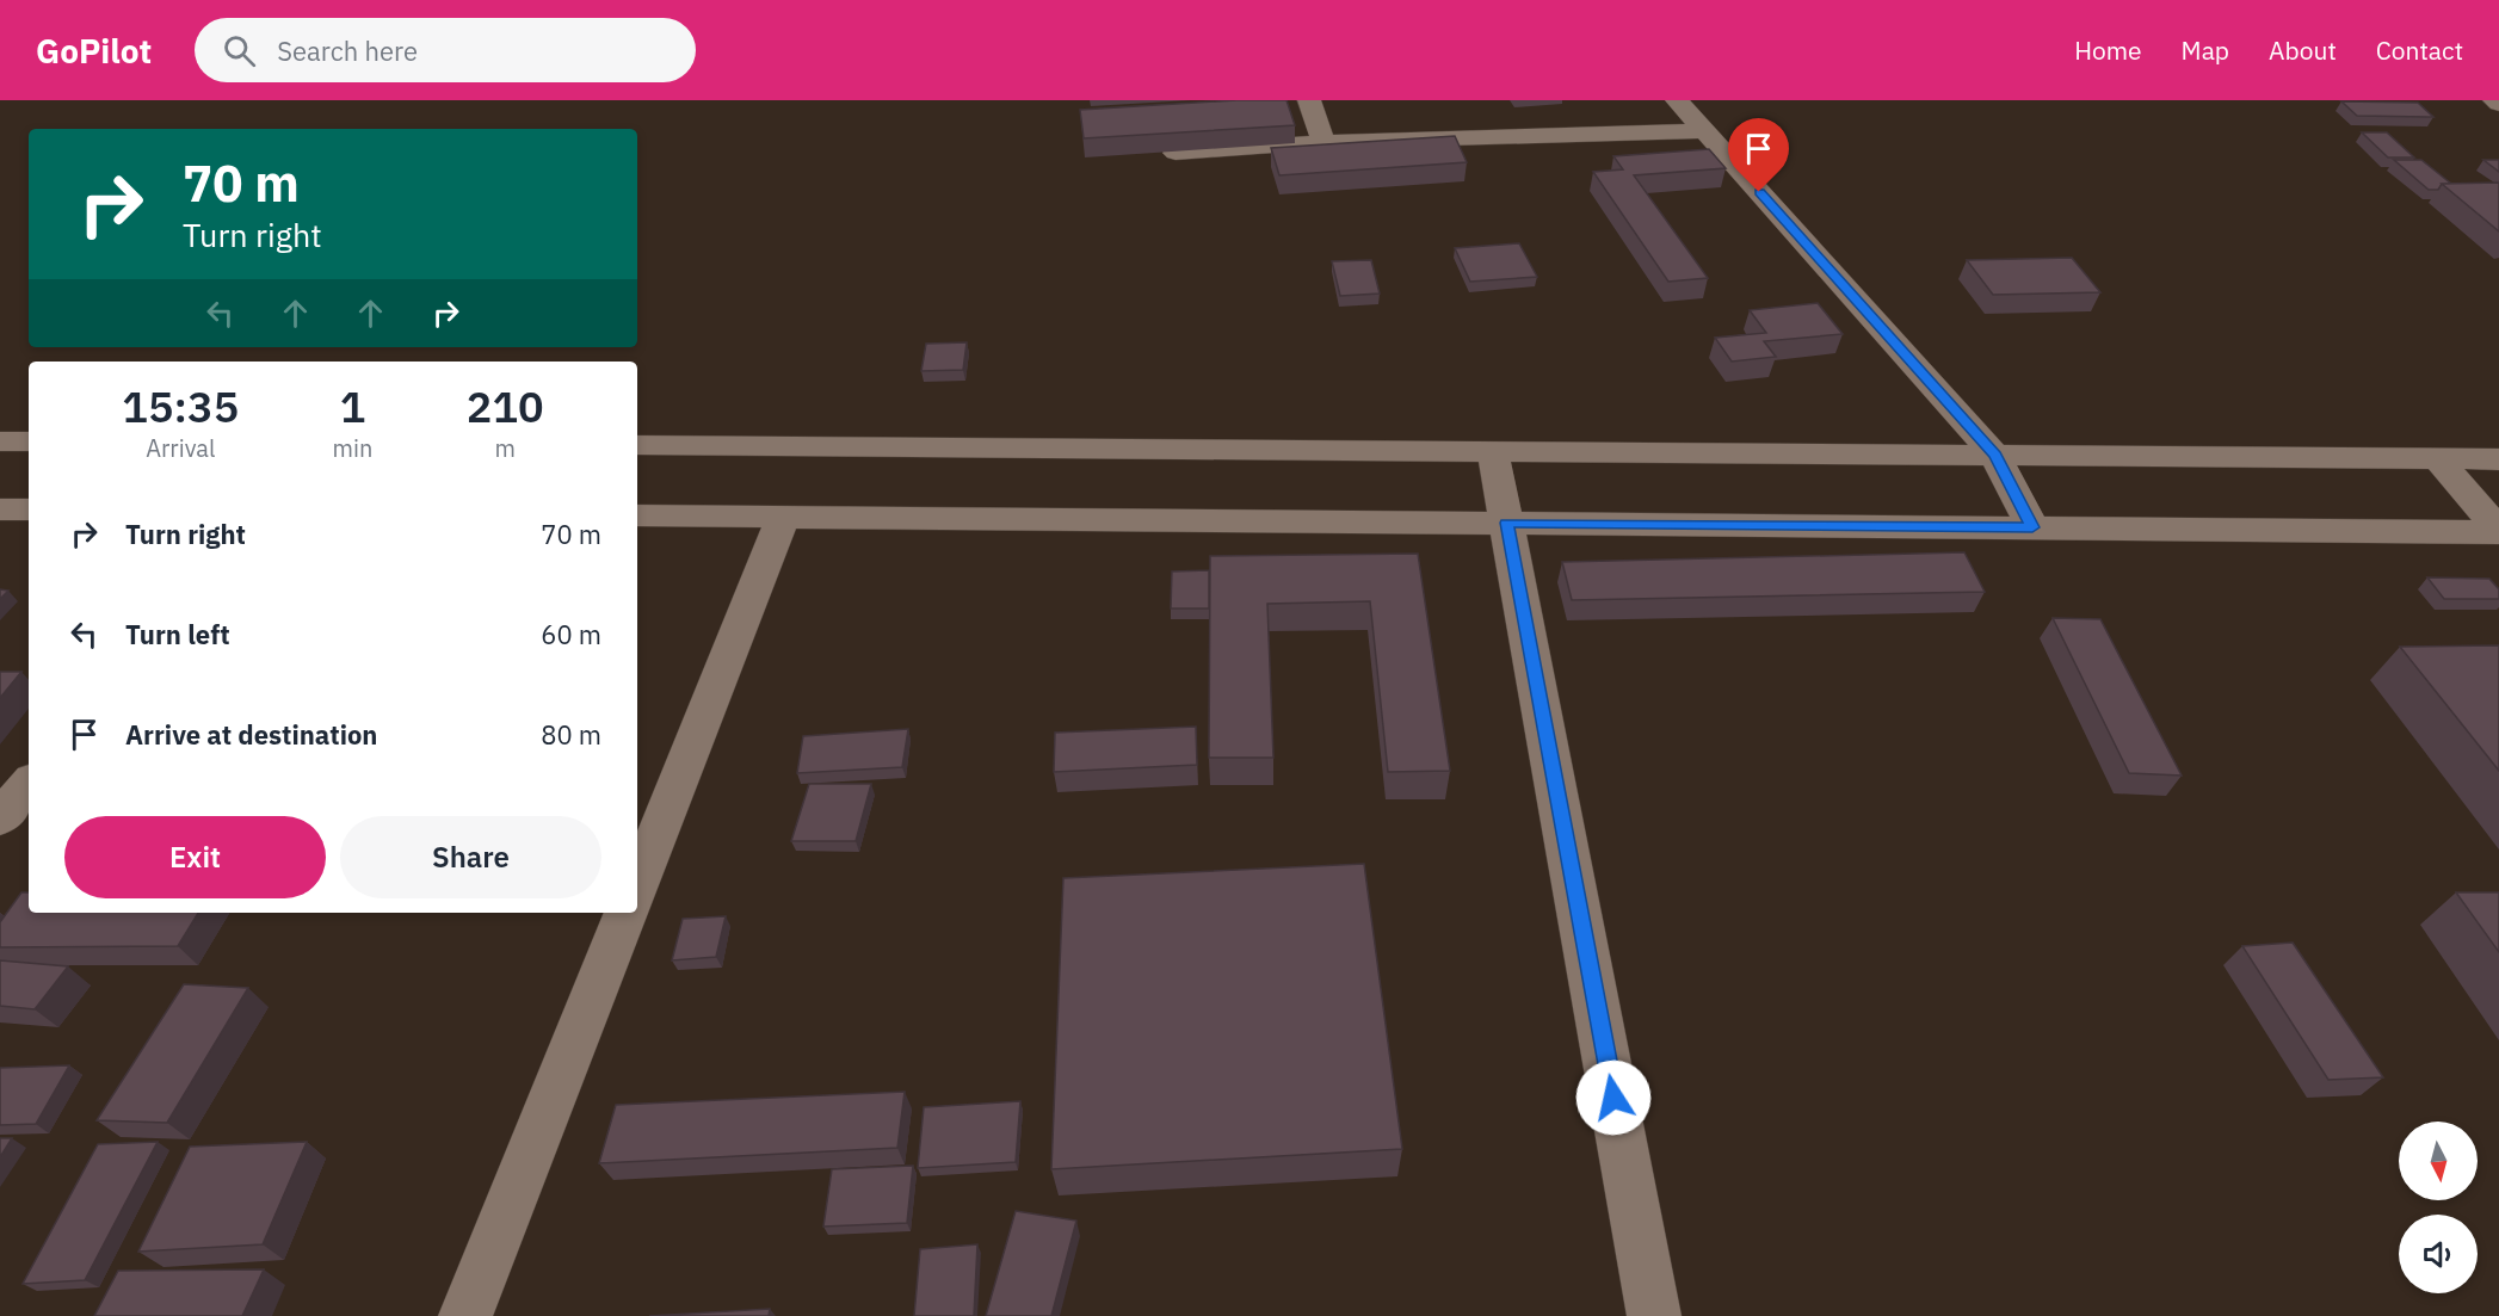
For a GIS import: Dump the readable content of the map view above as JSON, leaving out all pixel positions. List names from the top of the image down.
{
  "north": "bottom",
  "page": {
    "header": "GoPilot",
    "search": "Search here",
    "nav": [
      "Home",
      "Map",
      "About",
      "Contact"
    ],
    "turn": ["70 m", "Turn right"],
    "eta": [
      "15:35",
      "Arrival",
      "1",
      "min",
      "210",
      "m"
    ],
    "list": [
      {
        "name": "Turn right",
        "value": "70 m"
      },
      {
        "name": "Turn left",
        "value": "60 m"
      },
      {
        "name": "Arrive at destination",
        "value": "80 m"
      }
    ],
    "buttons": ["Exit", "Share"]
  }
}
